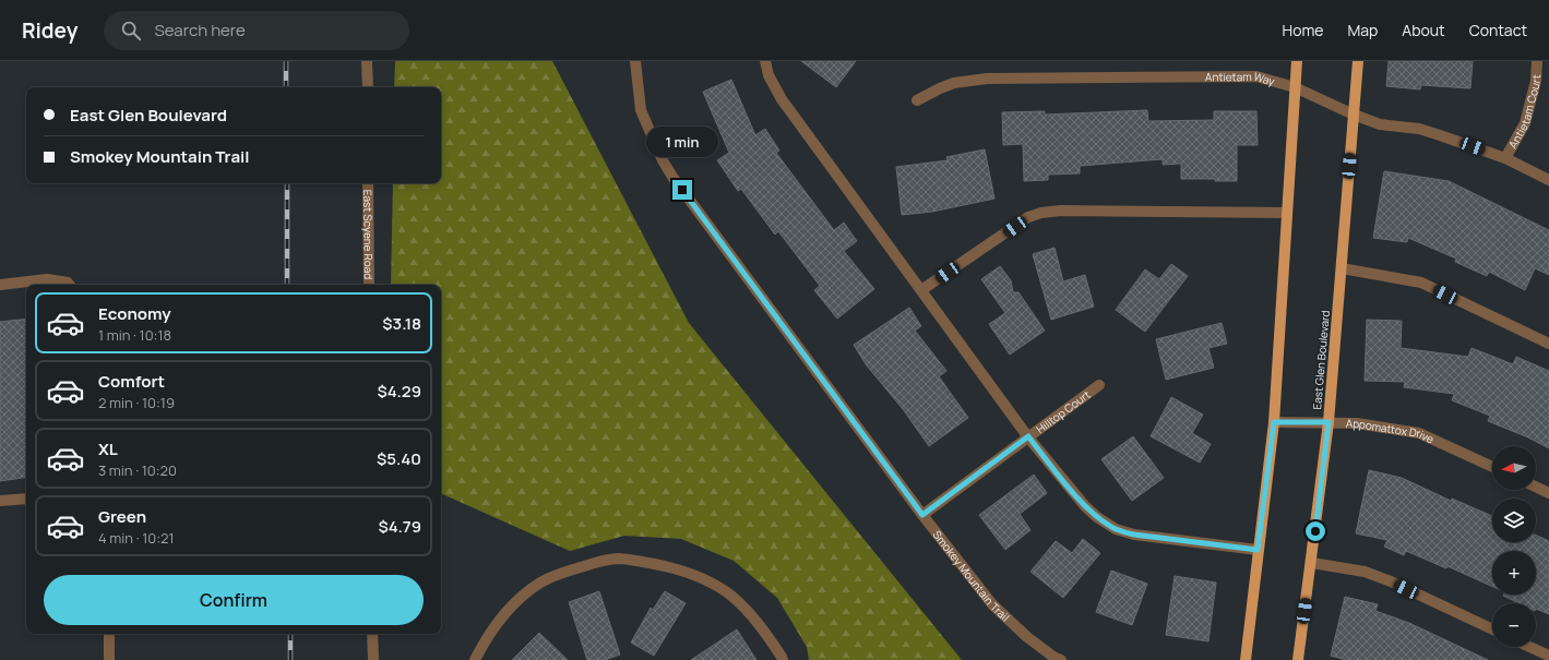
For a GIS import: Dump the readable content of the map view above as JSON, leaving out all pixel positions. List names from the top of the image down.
{
  "streets": {
    "main road": ["East Glen Boulevard"],
    "street": [
      "Antietam Way",
      "Antietam Court",
      "East Scyene Road",
      "Hilltop Court",
      "Appomattox Drive",
      "Smokey Mountain Trail"
    ]
  },
  "crossings": [
    ["Antietam Way", "Antietam Court"],
    ["Antietam Way", "East Glen Boulevard"],
    ["East Glen Boulevard", "Appomattox Drive"],
    ["Hilltop Court", "Smokey Mountain Trail"]
  ],
  "north": "left",
  "page": {
    "header": "Ridey",
    "search": "Search here",
    "nav": [
      "Home",
      "Map",
      "About",
      "Contact"
    ],
    "banner": ["East Glen Boulevard", "Smokey Mountain Trail"],
    "bubble": "1 min",
    "list": [
      {
        "name": "Economy",
        "note": "1 min · 10:18",
        "value": "$3.18"
      },
      {
        "name": "Comfort",
        "note": "2 min · 10:19",
        "value": "$4.29"
      },
      {
        "name": "XL",
        "note": "3 min · 10:20",
        "value": "$5.40"
      },
      {
        "name": "Green",
        "note": "4 min · 10:21",
        "value": "$4.79"
      }
    ],
    "map_buttons": ["+", "−"],
    "buttons": "Confirm"
  }
}
